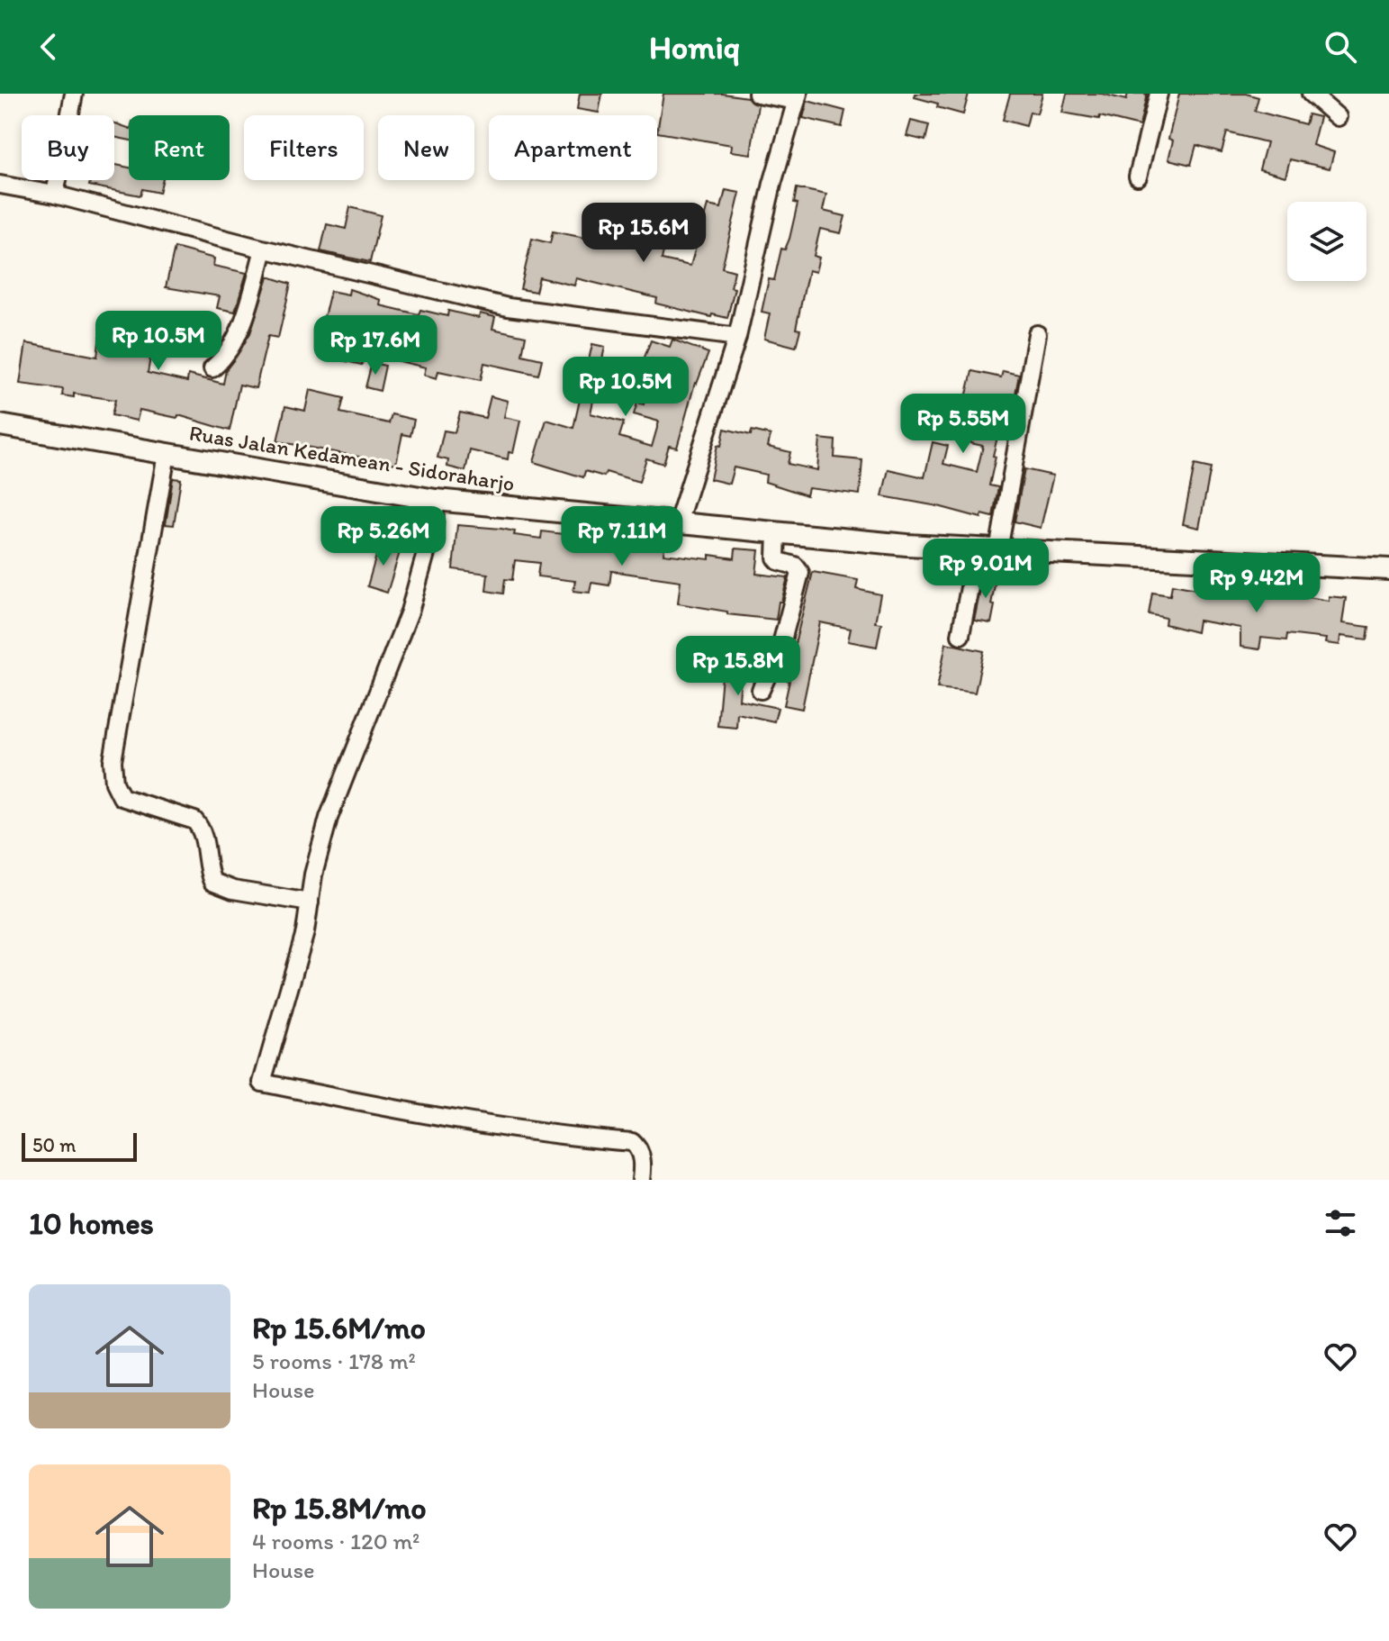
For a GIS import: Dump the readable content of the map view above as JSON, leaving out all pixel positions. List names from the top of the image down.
{
  "streets": {
    "main road": ["Ruas Jalan Kedamean - Sidoraharjo"]
  },
  "scale_bar": "50 m",
  "page": {
    "header": "Homiq",
    "chip": [
      "Buy",
      "Rent",
      "Filters",
      "New",
      "Apartment"
    ],
    "price": [
      "Rp 15.6M",
      "Rp 10.5M",
      "Rp 17.6M",
      "Rp 10.5M",
      "Rp 5.55M",
      "Rp 5.26M",
      "Rp 7.11M",
      "Rp 9.01M",
      "Rp 9.42M",
      "Rp 15.8M"
    ],
    "scale": "50 m",
    "heading": "10 homes",
    "list": [
      {
        "name": "Rp 15.6M/mo",
        "note": "5 rooms · 178 m² · House"
      },
      {
        "name": "Rp 15.8M/mo",
        "note": "4 rooms · 120 m² · House"
      }
    ]
  }
}
